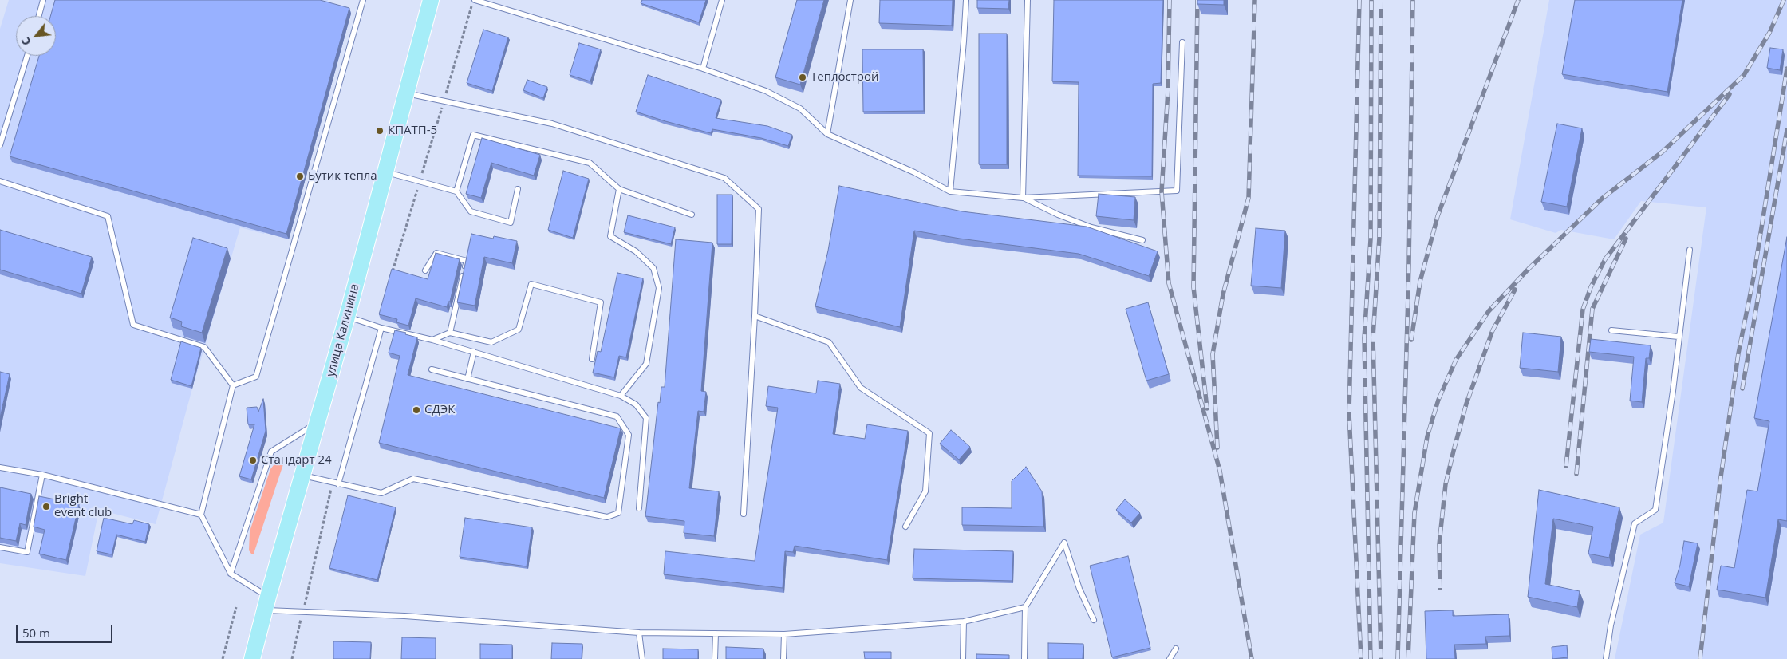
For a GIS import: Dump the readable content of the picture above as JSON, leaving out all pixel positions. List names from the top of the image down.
{
  "streets": {
    "main road": ["улица Калинина"]
  },
  "places": [
    "Теплострой",
    "КПАТП-5",
    "Бутик тепла",
    "СДЭК",
    "Стандарт 24",
    "Bright event club"
  ],
  "scale_bar": "50 m",
  "north": "bottom left"
}
